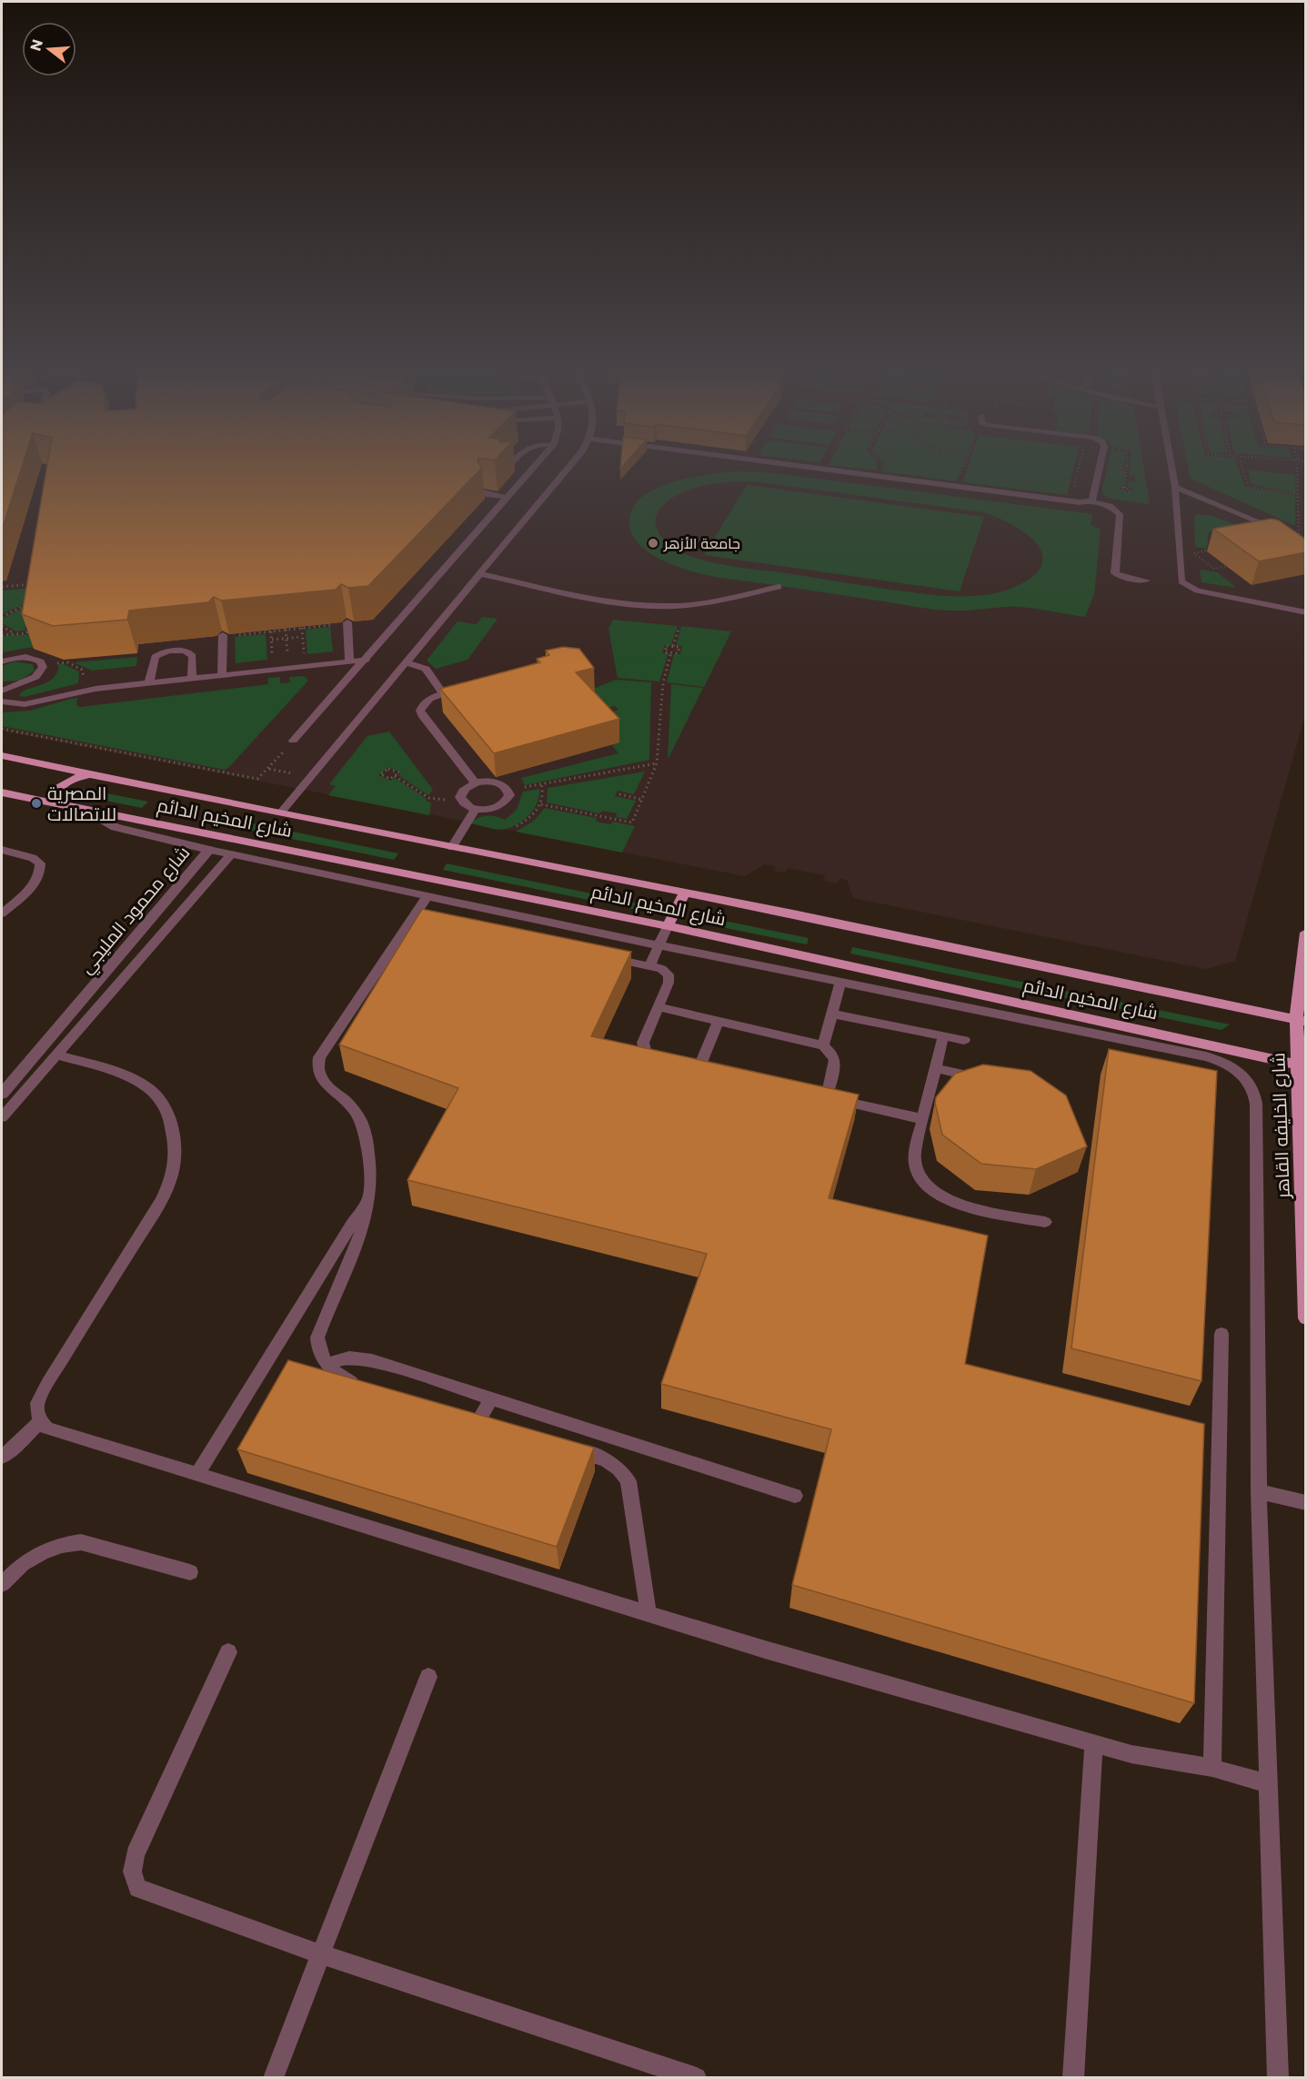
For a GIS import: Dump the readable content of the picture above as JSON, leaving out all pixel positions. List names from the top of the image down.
{
  "streets": {
    "main road": ["شارع المخيم الدائم", "شارع الخليفه القاهر"],
    "street": ["شارع محمود المليجي"]
  },
  "crossings": [
    ["شارع المخيم الدائم", "شارع محمود المليجي"],
    ["شارع المخيم الدائم", "شارع الخليفه القاهر"]
  ],
  "places": ["جامعة الأزهر", "المصرية للاتصالات"],
  "north": "left"
}
